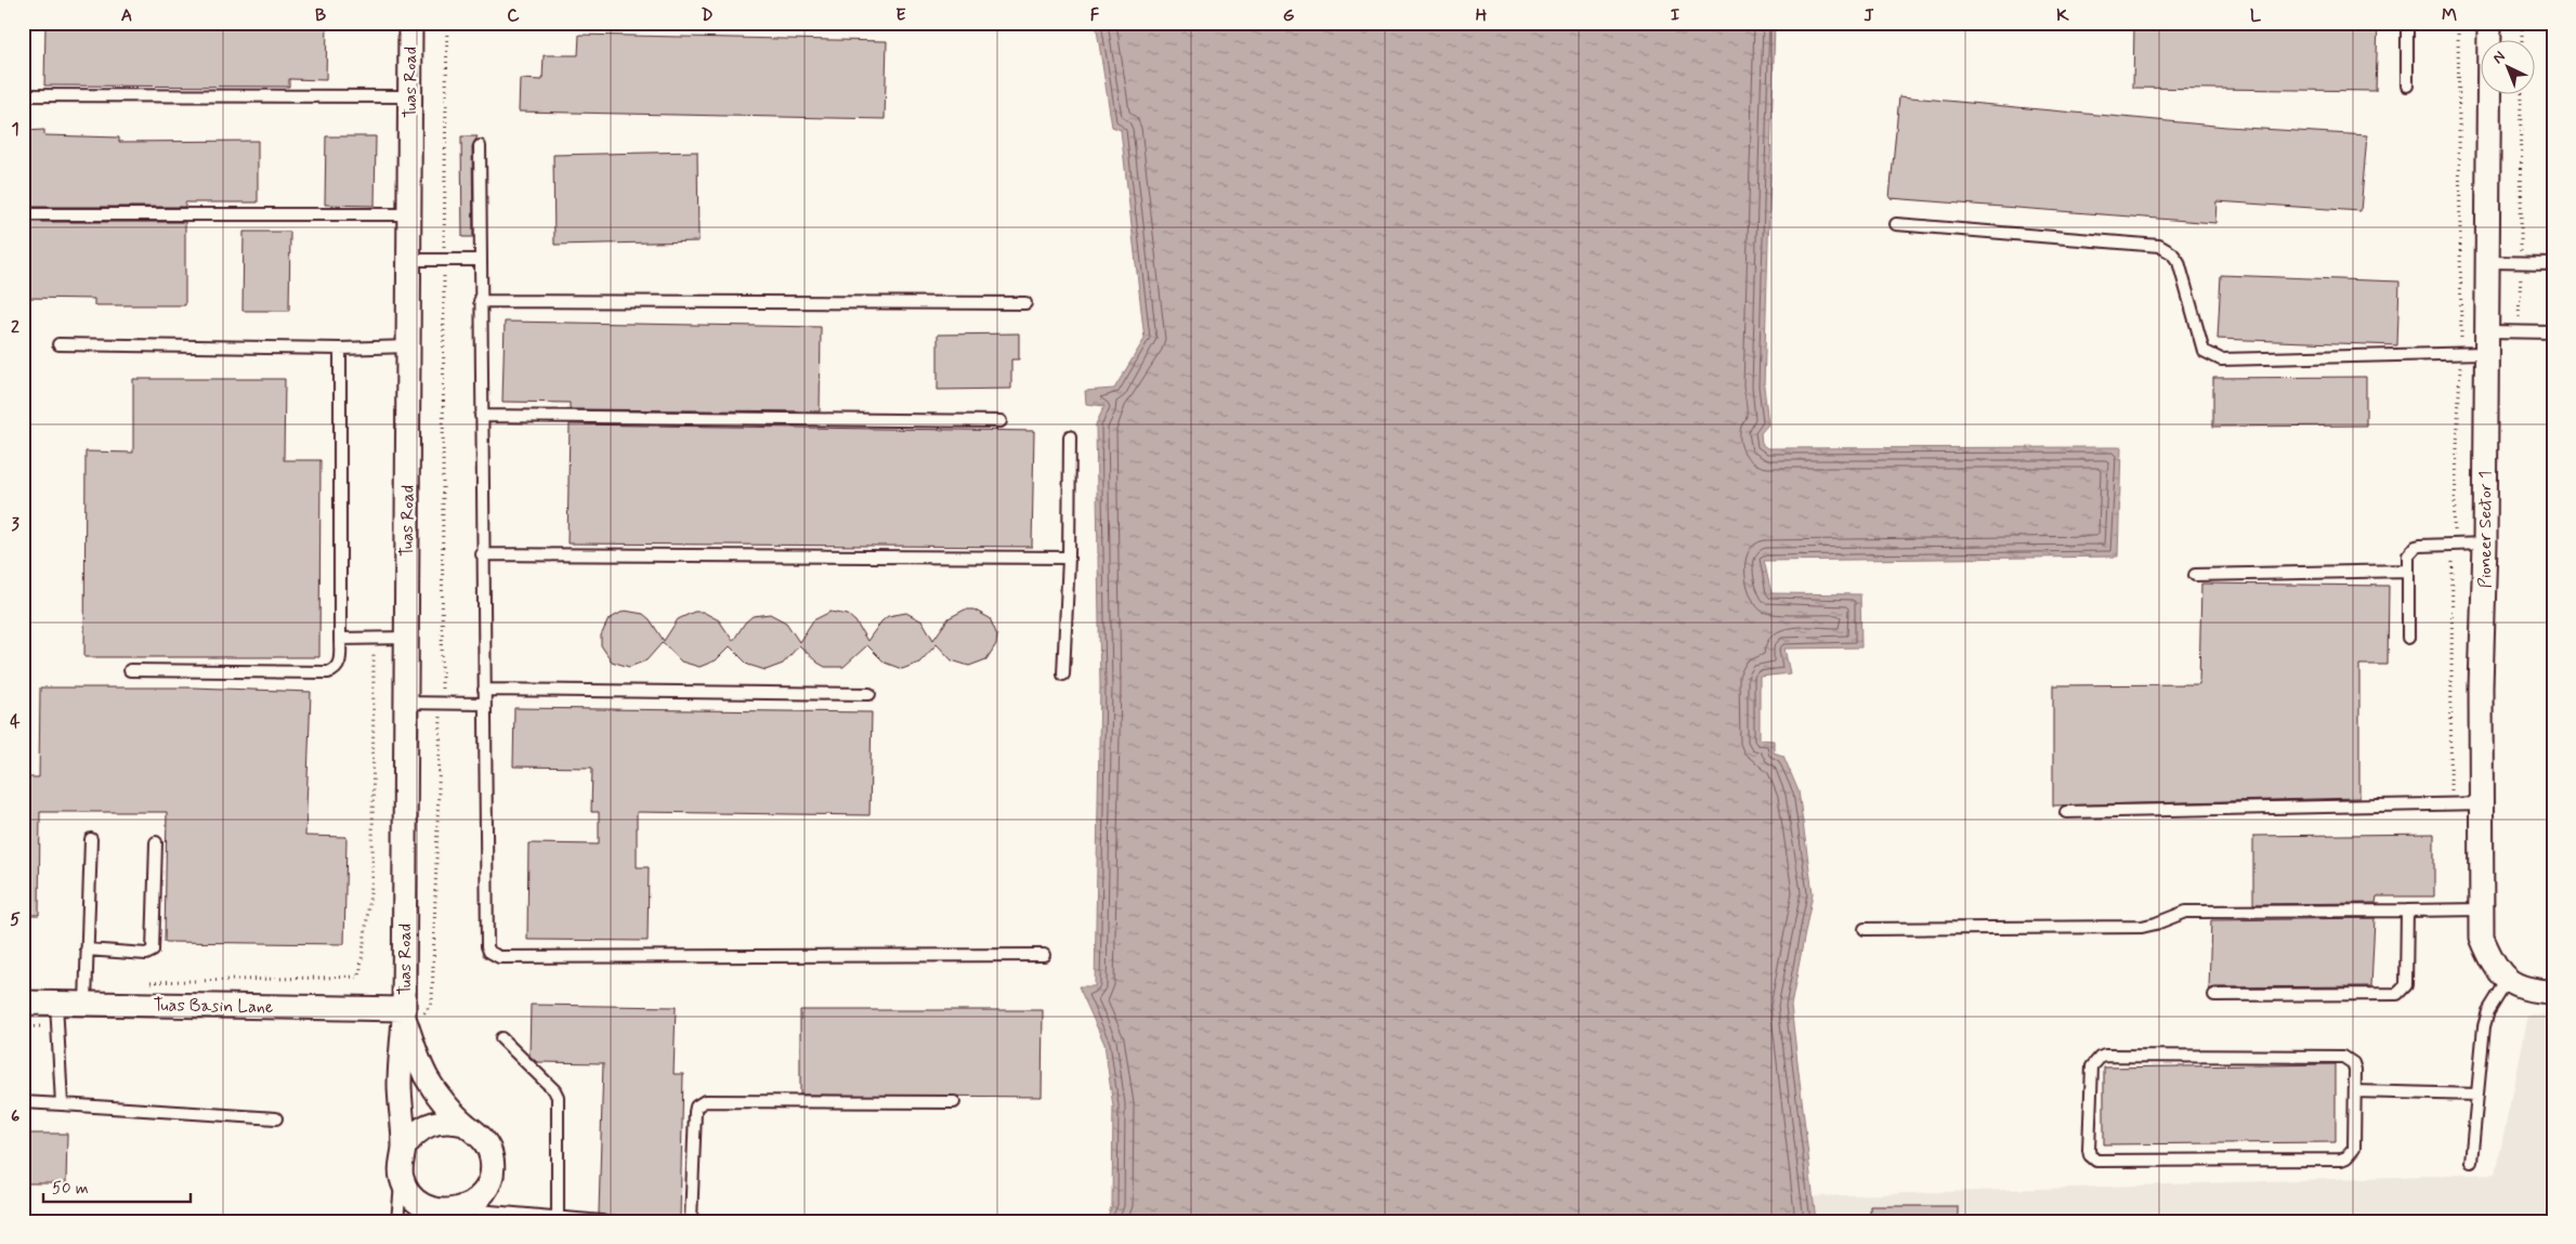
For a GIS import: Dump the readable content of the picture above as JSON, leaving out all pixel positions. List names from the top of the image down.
{
  "streets": {
    "street": ["Tuas Road", "Pioneer Sector 1", "Tuas Basin Lane"]
  },
  "crossings": [
    ["Tuas Road", "Tuas Basin Lane"]
  ],
  "scale_bar": "50 m",
  "north": "top left",
  "grid": {
    "columns": [
      "A",
      "B",
      "C",
      "D",
      "E",
      "F",
      "G",
      "H",
      "I",
      "J",
      "K",
      "L",
      "M"
    ],
    "rows": [
      "1",
      "2",
      "3",
      "4",
      "5",
      "6"
    ]
  }
}
